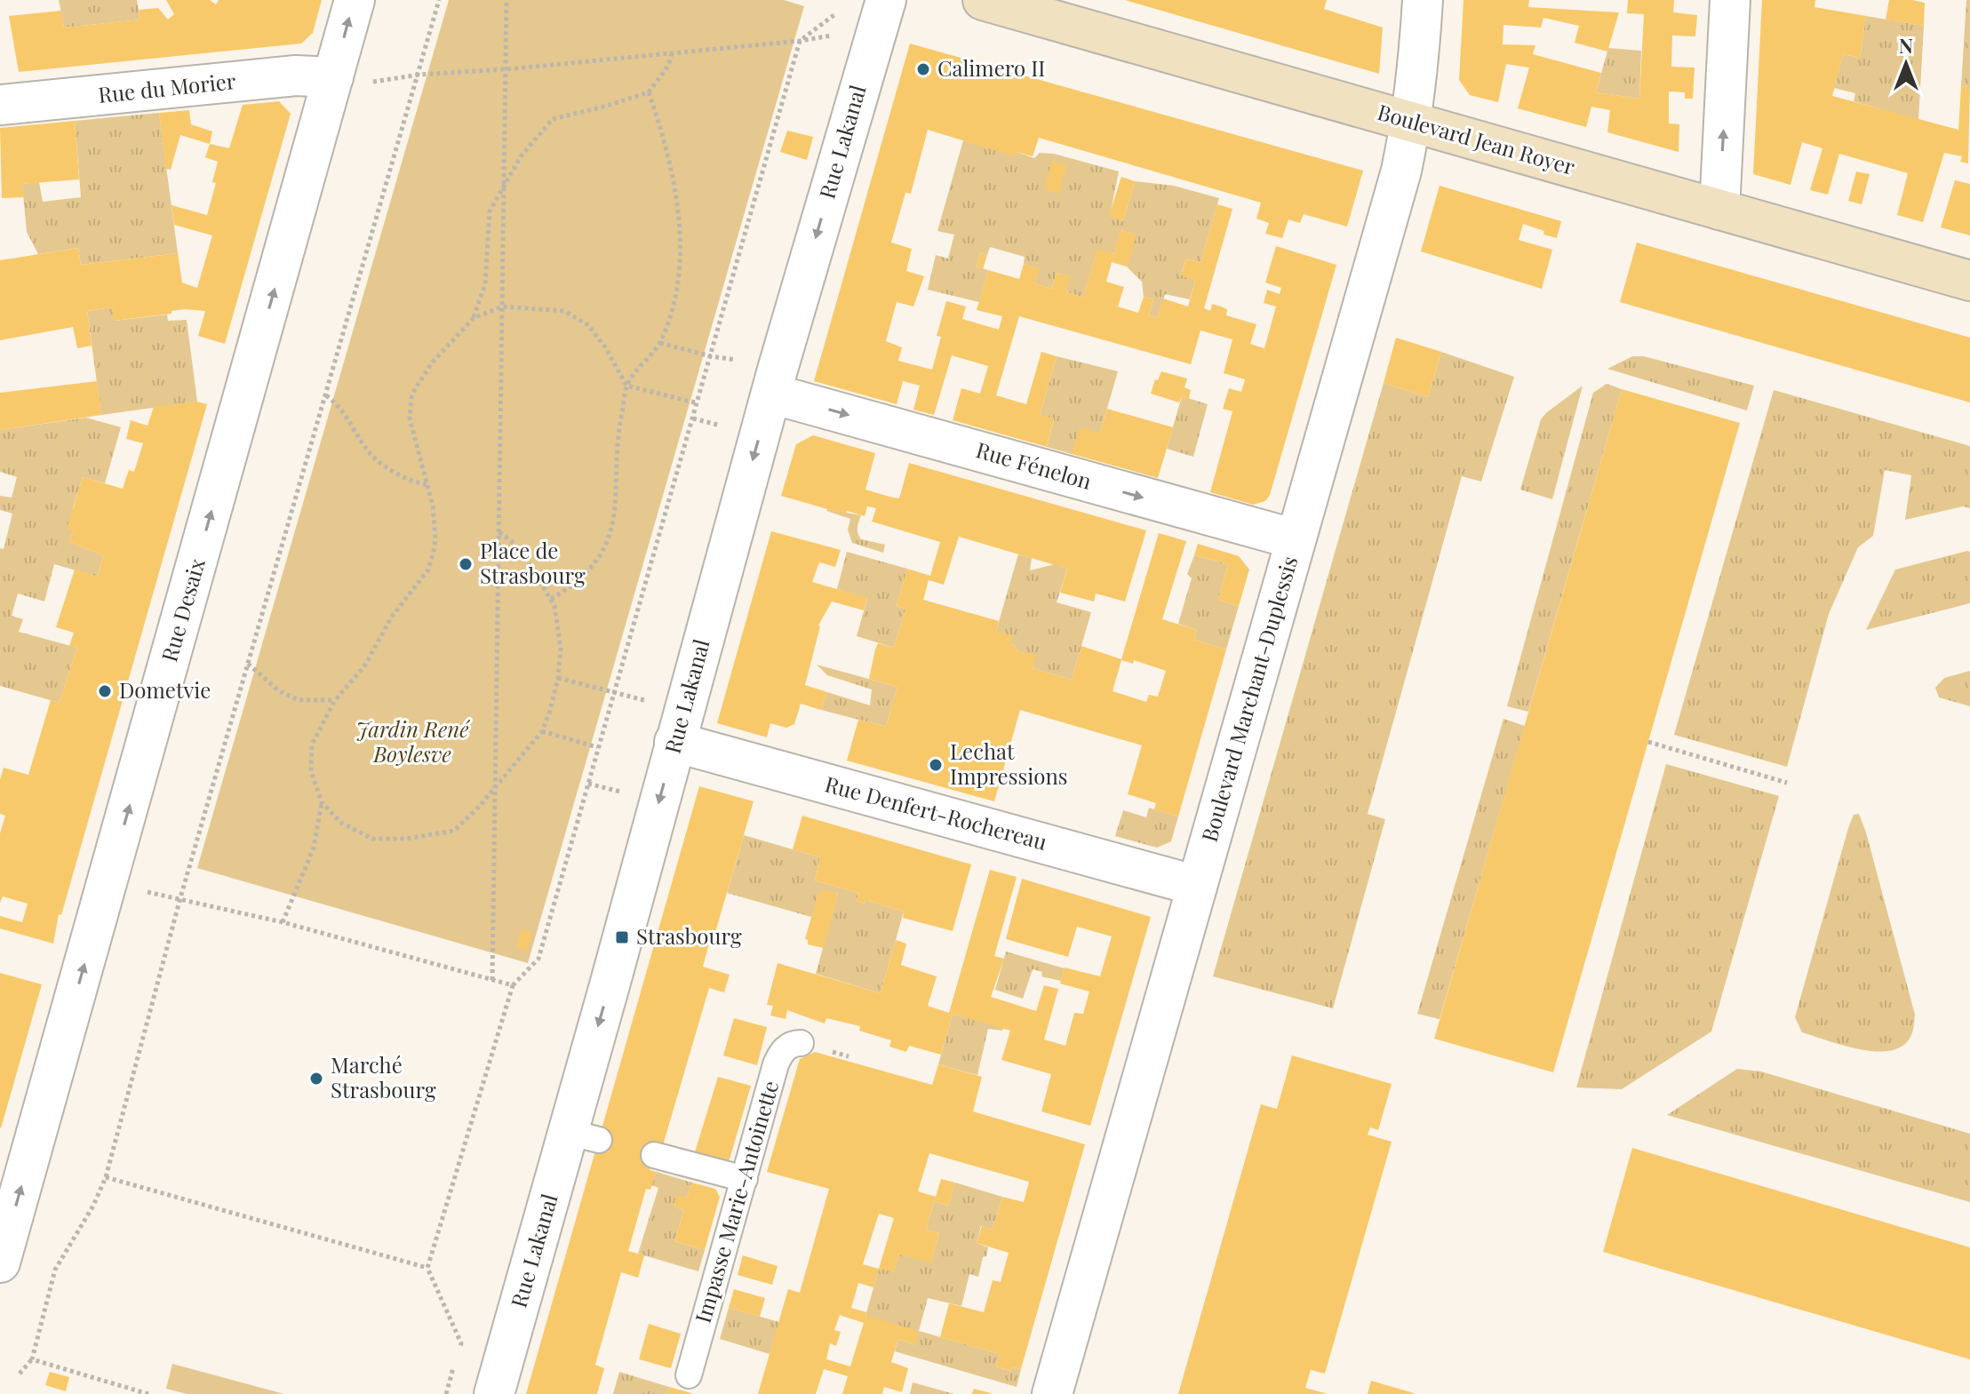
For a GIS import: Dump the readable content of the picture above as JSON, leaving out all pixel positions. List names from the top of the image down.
{
  "streets": {
    "street": [
      "Rue du Morier",
      "Boulevard Jean Royer",
      "Rue Lakanal",
      "Rue Fénelon",
      "Rue Desaix",
      "Boulevard Marchant-Duplessis",
      "Rue Denfert-Rochereau"
    ],
    "lane": ["Impasse Marie-Antoinette"]
  },
  "crossings": [
    ["Rue du Morier", "Rue Desaix"],
    ["Boulevard Jean Royer", "Boulevard Marchant-Duplessis"],
    ["Rue Lakanal", "Rue Fénelon"],
    ["Rue Lakanal", "Rue Denfert-Rochereau"],
    ["Rue Fénelon", "Boulevard Marchant-Duplessis"],
    ["Boulevard Marchant-Duplessis", "Rue Denfert-Rochereau"]
  ],
  "one_way": ["Rue Lakanal", "Rue Fénelon", "Rue Desaix"],
  "parks": ["Jardin René Boylesve"],
  "places": {
    "other": [
      "Calimero II",
      "Place de Strasbourg",
      "Dometvie",
      "Lechat Impressions",
      "Marché Strasbourg"
    ],
    "transit": ["Strasbourg"]
  },
  "north": "top"
}
